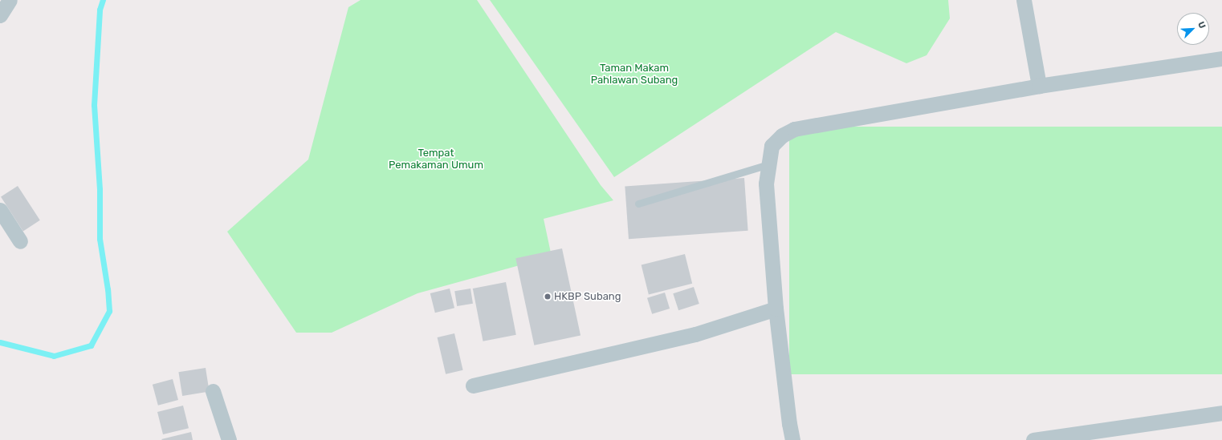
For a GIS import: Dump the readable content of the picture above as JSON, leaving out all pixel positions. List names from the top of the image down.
{
  "parks": ["Taman Makam Pahlawan Subang", "Tempat Pemakaman Umum"],
  "places": ["HKBP Subang"],
  "north": "top right"
}
